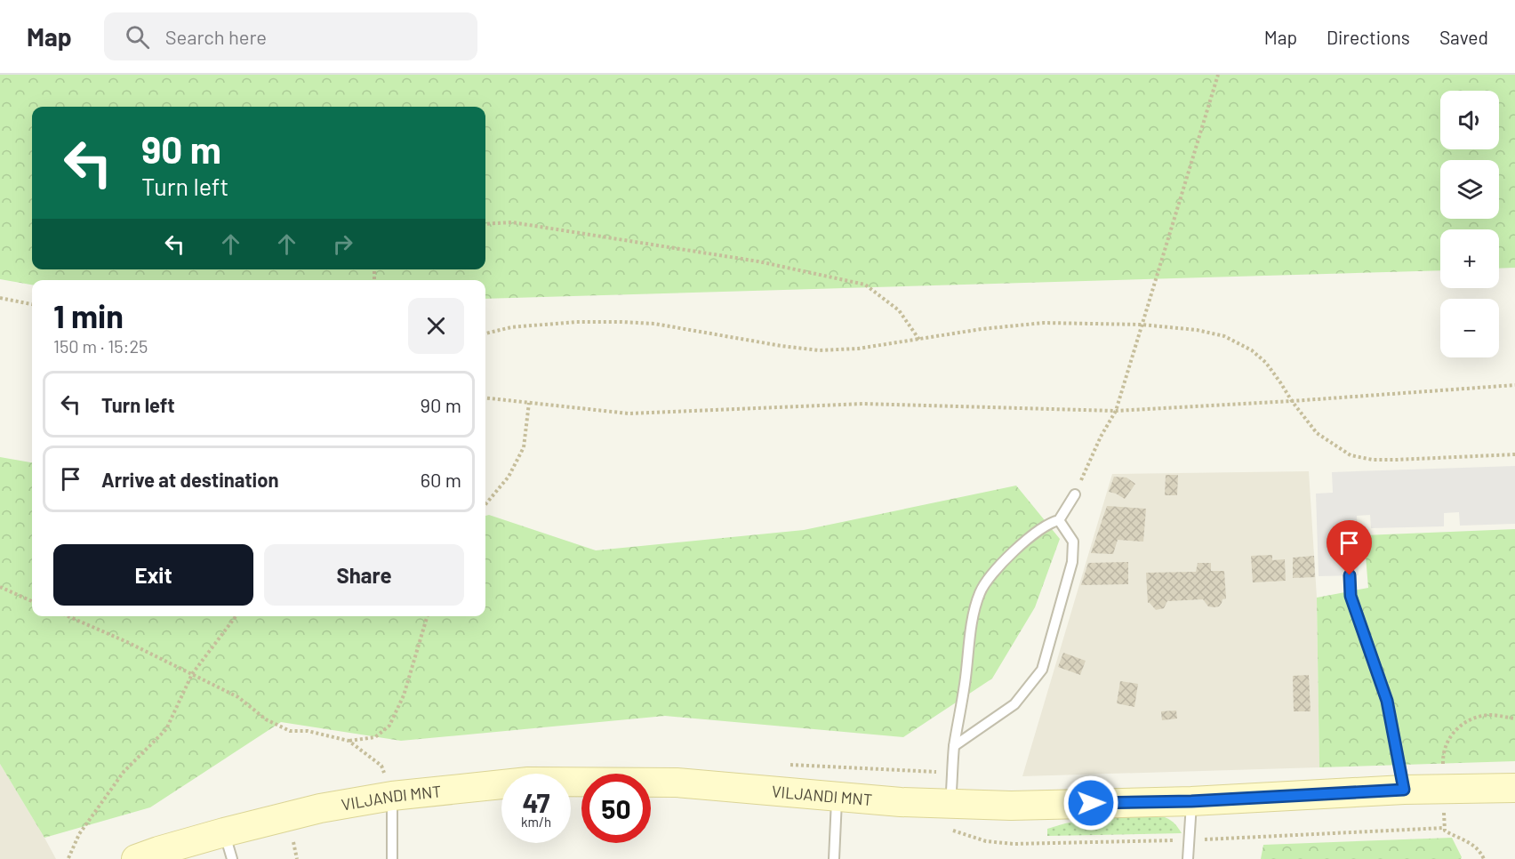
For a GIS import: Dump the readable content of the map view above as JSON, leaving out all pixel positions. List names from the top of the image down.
{
  "streets": {
    "main road": ["VILJANDI MNT"]
  },
  "page": {
    "header": "Map",
    "search": "Search here",
    "nav": ["Map", "Directions", "Saved"],
    "map_buttons": ["+", "−"],
    "turn": ["90 m", "Turn left"],
    "heading": ["1 min", "150 m · 15:25"],
    "list": [
      {
        "name": "Turn left",
        "value": "90 m"
      },
      {
        "name": "Arrive at destination",
        "value": "60 m"
      }
    ],
    "buttons": ["Exit", "Share"],
    "speed": "47 km/h",
    "limit": "50"
  }
}
